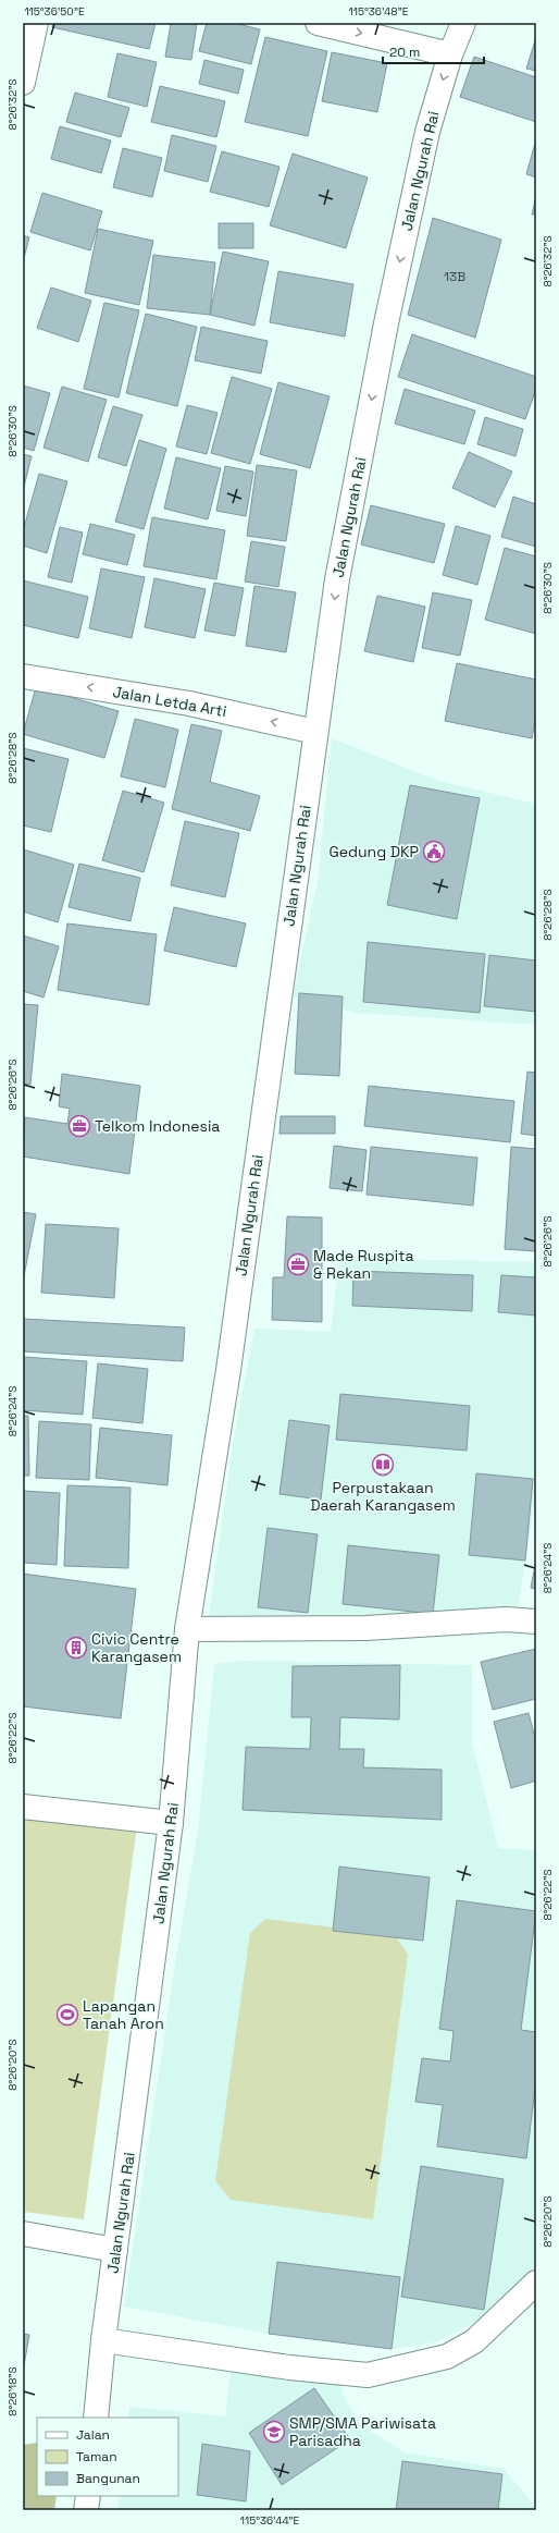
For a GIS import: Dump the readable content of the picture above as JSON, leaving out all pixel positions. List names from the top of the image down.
{
  "streets": {
    "street": ["Jalan Ngurah Rai", "Jalan Letda Arti"]
  },
  "crossings": [
    ["Jalan Ngurah Rai", "Jalan Letda Arti"]
  ],
  "one_way": ["Jalan Letda Arti"],
  "places": {
    "public building": ["Gedung DKP"],
    "office": ["Telkom Indonesia", "Made Ruspita & Rekan"],
    "library": ["Perpustakaan Daerah Karangasem"],
    "building": ["Civic Centre Karangasem"],
    "sports": ["Lapangan Tanah Aron"],
    "school or university": ["SMP/SMA Pariwisata Parisadha"]
  },
  "house_numbers": ["13B"],
  "legend": ["Jalan", "Taman", "Bangunan"],
  "scale_bar": "20 m",
  "coordinates": [
    "115°36'50\"E",
    "115°36'48\"E",
    "8°26'32\"S",
    "8°26'30\"S",
    "8°26'28\"S",
    "8°26'26\"S",
    "8°26'24\"S",
    "8°26'22\"S",
    "8°26'20\"S",
    "8°26'18\"S",
    "115°36'44\"E"
  ]
}
